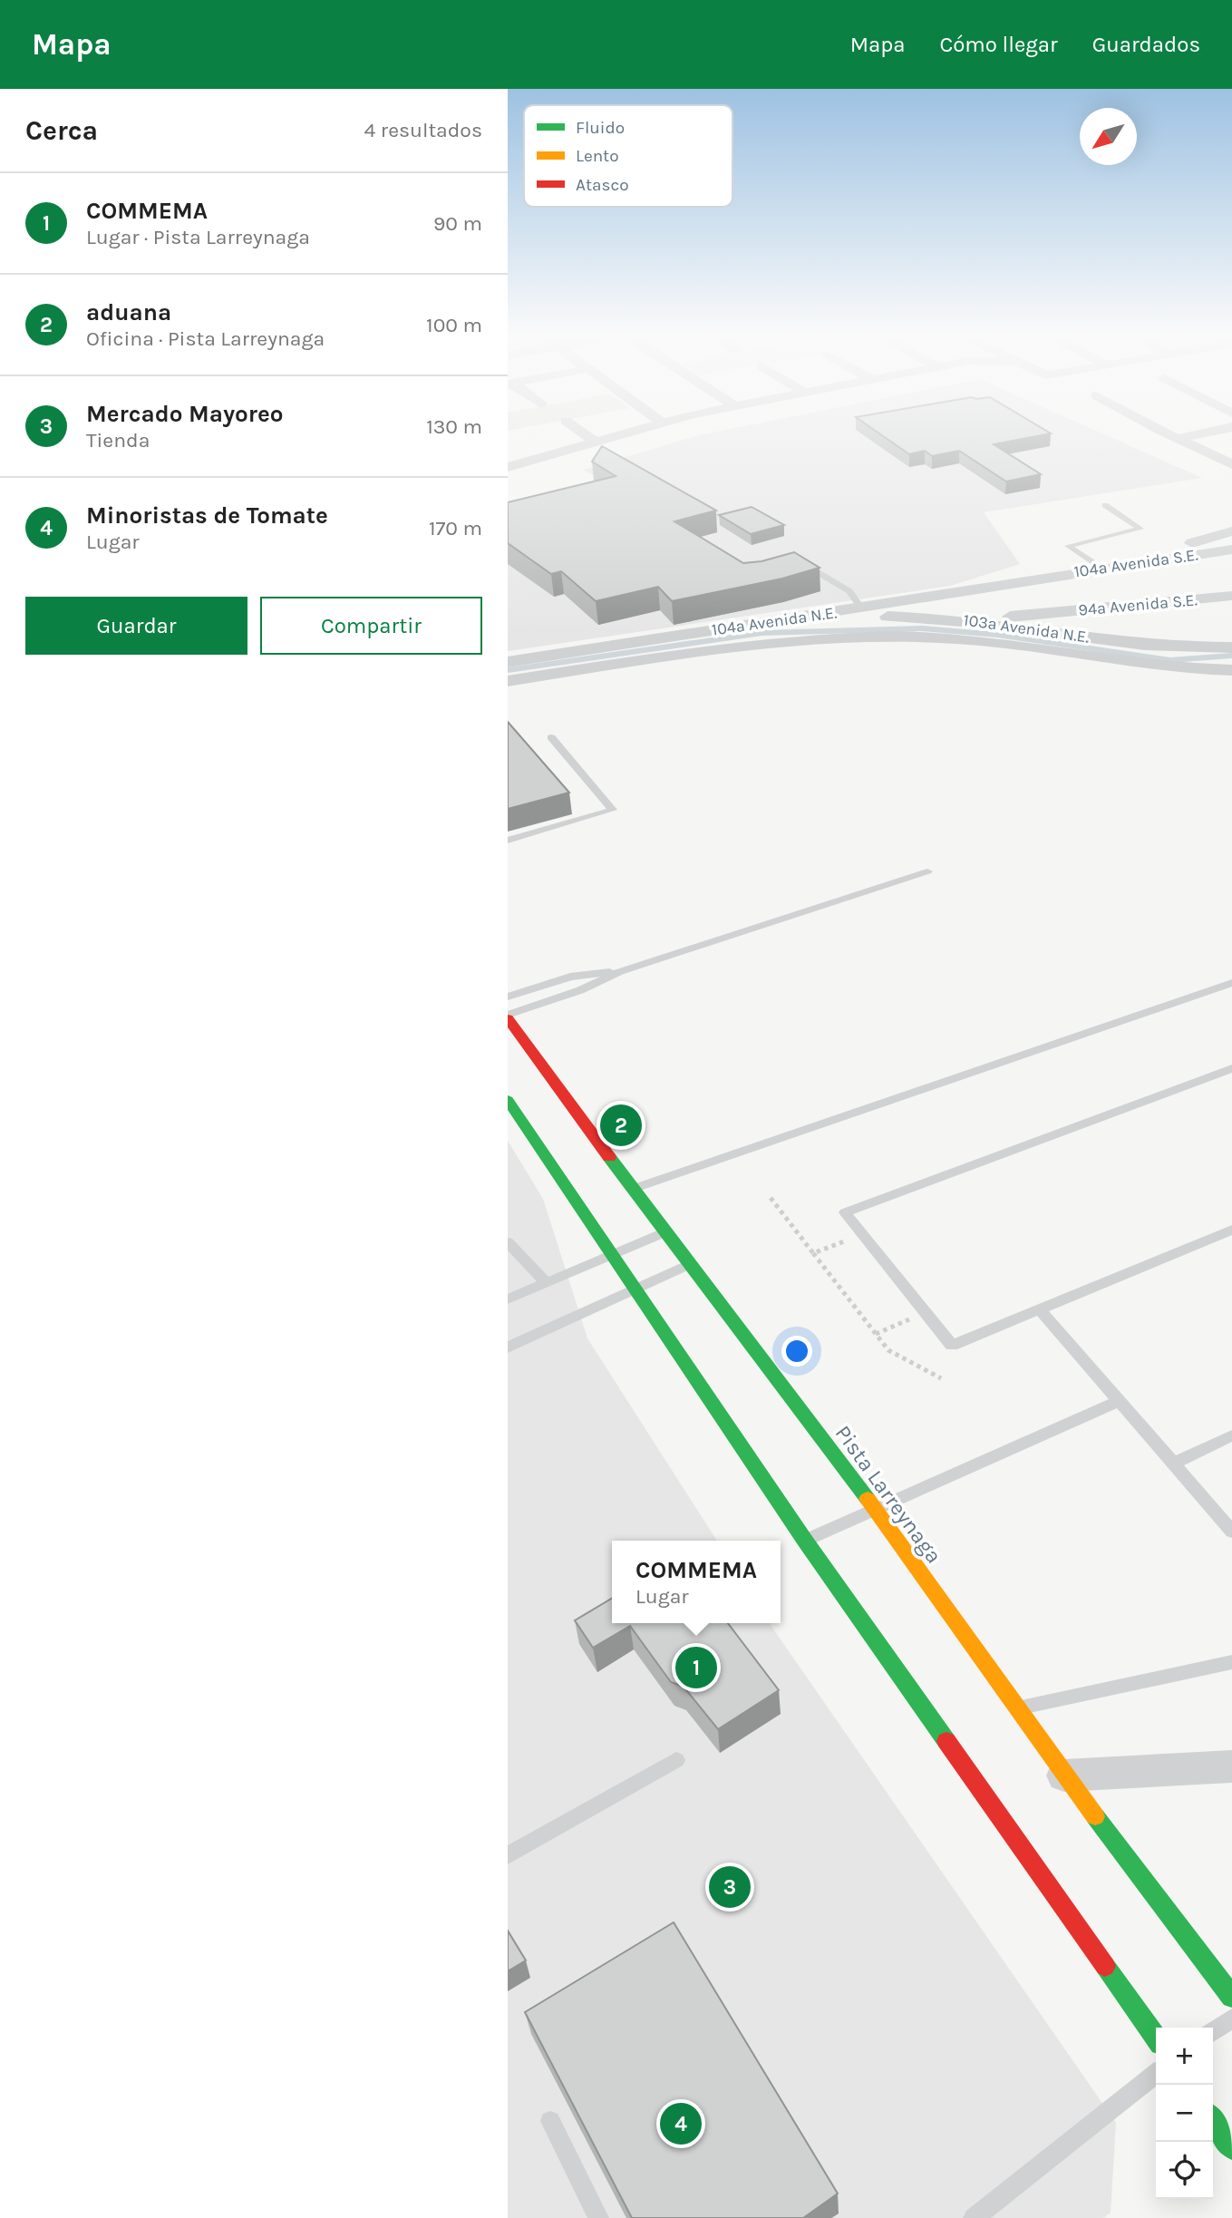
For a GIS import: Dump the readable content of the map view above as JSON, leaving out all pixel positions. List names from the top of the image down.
{
  "streets": {
    "main road": ["Pista Larreynaga"],
    "street": [
      "104a Avenida S.E.",
      "94a Avenida S.E.",
      "104a Avenida N.E.",
      "103a Avenida N.E."
    ]
  },
  "crossings": [
    ["104a Avenida S.E.", "104a Avenida N.E."],
    ["94a Avenida S.E.", "103a Avenida N.E."],
    ["104a Avenida N.E.", "103a Avenida N.E."]
  ],
  "legend": ["Fluido", "Lento", "Atasco"],
  "north": "bottom left",
  "page": {
    "header": "Mapa",
    "nav": ["Mapa", "Cómo llegar", "Guardados"],
    "heading": ["Cerca", "4 resultados"],
    "list": [
      {
        "mark": "1",
        "name": "COMMEMA",
        "note": "Lugar · Pista Larreynaga",
        "value": "90 m"
      },
      {
        "mark": "2",
        "name": "aduana",
        "note": "Oficina · Pista Larreynaga",
        "value": "100 m"
      },
      {
        "mark": "3",
        "name": "Mercado Mayoreo",
        "note": "Tienda",
        "value": "130 m"
      },
      {
        "mark": "4",
        "name": "Minoristas de Tomate",
        "note": "Lugar",
        "value": "170 m"
      }
    ],
    "buttons": ["Guardar", "Compartir"],
    "pins": [
      "2",
      "1",
      "3",
      "4"
    ],
    "popup": ["COMMEMA", "Lugar"],
    "map_buttons": ["+", "−"]
  }
}
